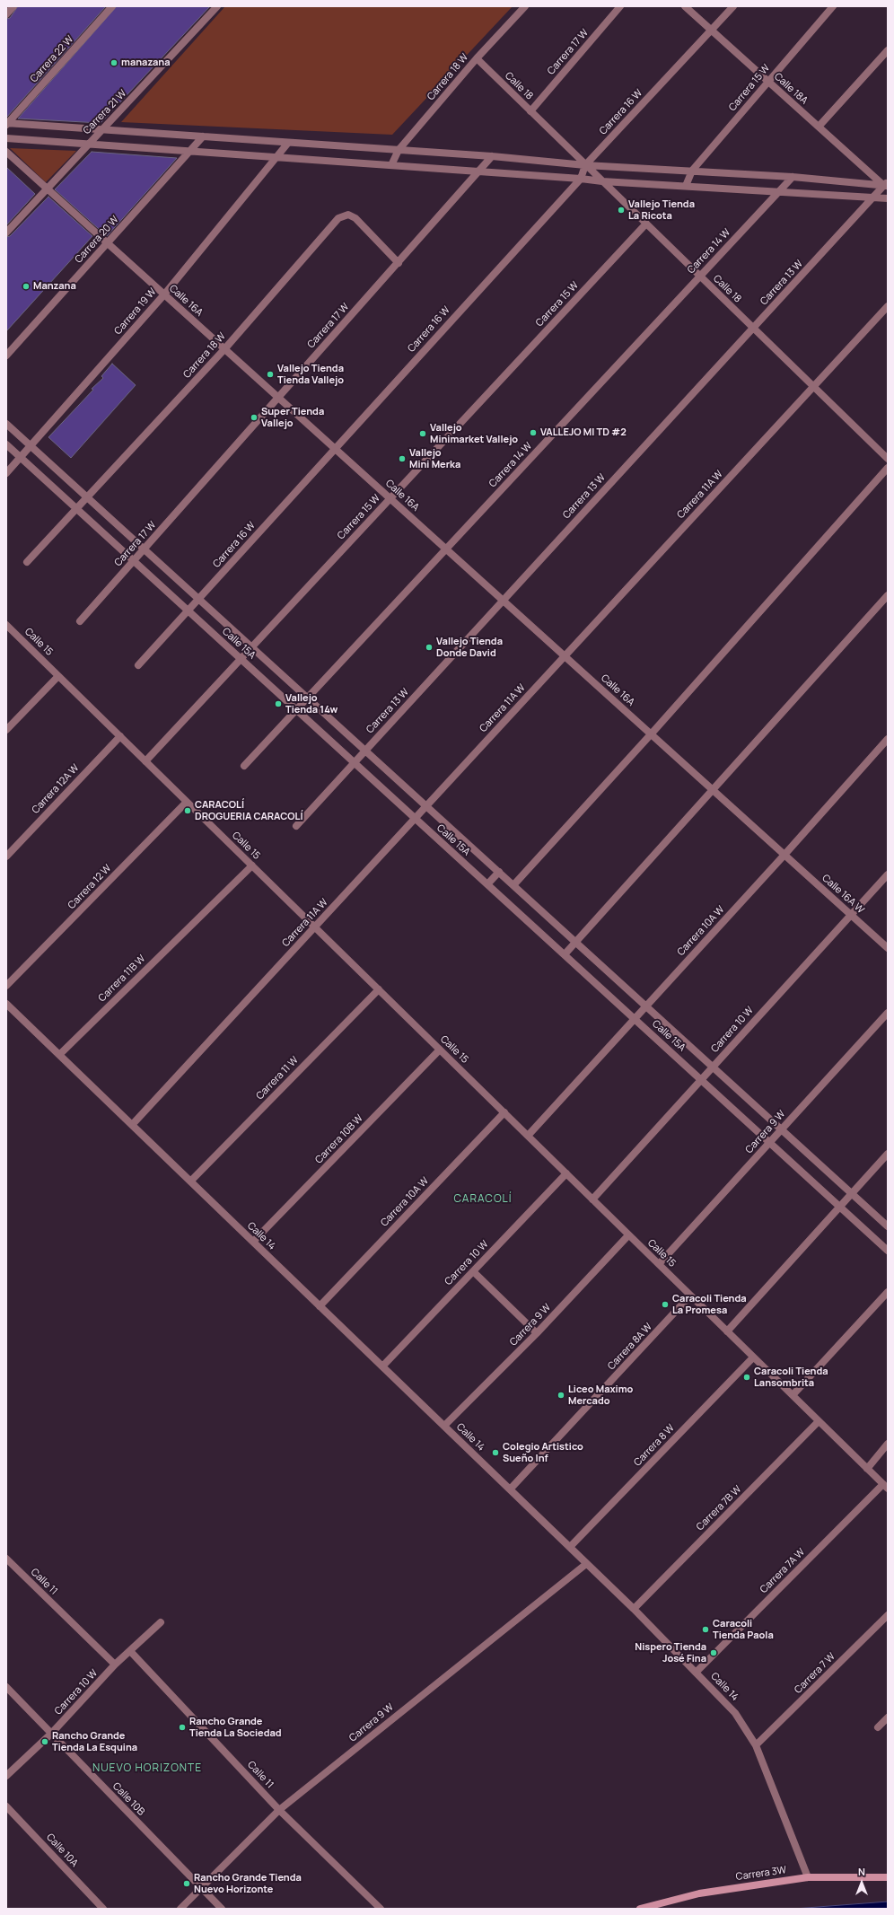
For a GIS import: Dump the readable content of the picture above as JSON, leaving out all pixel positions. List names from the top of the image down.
{
  "streets": {
    "street": [
      "Carrera 17 W",
      "Carrera 22 W",
      "Carrera 18 W",
      "Calle 18",
      "Carrera 15 W",
      "Calle 18A",
      "Carrera 21 W",
      "Carrera 16 W",
      "Carrera 20 W",
      "Carrera 14 W",
      "Carrera 13 W",
      "Calle 16A",
      "Carrera 19 W",
      "Carrera 11A W",
      "Calle 15",
      "Calle 15A",
      "Carrera 12A W",
      "Carrera 12 W",
      "Calle 16A W",
      "Carrera 10A W",
      "Carrera 11B W",
      "Carrera 10 W",
      "Carrera 11 W",
      "Carrera 9 W",
      "Carrera 10B W",
      "Calle 14",
      "Carrera 8A W",
      "Carrera 8 W",
      "Carrera 7B W",
      "Carrera 7A W",
      "Calle 11",
      "Carrera 7 W",
      "Calle 10B",
      "Calle 10A",
      "Carrera 3W"
    ]
  },
  "crossings": [
    ["Carrera 17 W", "Carrera 18 W"],
    ["Carrera 17 W", "Calle 18"],
    ["Carrera 17 W", "Calle 16A"],
    ["Carrera 17 W", "Calle 15A"],
    ["Carrera 18 W", "Calle 18"],
    ["Carrera 18 W", "Calle 16A"],
    ["Carrera 18 W", "Calle 15A"],
    ["Calle 18", "Carrera 15 W"],
    ["Calle 18", "Carrera 16 W"],
    ["Calle 18", "Carrera 14 W"],
    ["Calle 18", "Carrera 13 W"],
    ["Calle 18", "Carrera 11A W"],
    ["Carrera 15 W", "Calle 18A"],
    ["Carrera 15 W", "Calle 16A"],
    ["Carrera 15 W", "Calle 15"],
    ["Carrera 15 W", "Calle 15A"],
    ["Calle 18A", "Carrera 16 W"],
    ["Calle 18A", "Carrera 13 W"],
    ["Carrera 21 W", "Calle 16A"],
    ["Carrera 16 W", "Calle 16A"],
    ["Carrera 16 W", "Calle 15A"],
    ["Carrera 20 W", "Calle 16A"],
    ["Carrera 14 W", "Calle 16A"],
    ["Carrera 14 W", "Calle 15A"],
    ["Carrera 13 W", "Calle 16A"],
    ["Carrera 13 W", "Calle 15A"],
    ["Calle 16A", "Carrera 19 W"],
    ["Calle 16A", "Carrera 11A W"],
    ["Calle 16A", "Calle 16A W"],
    ["Calle 16A", "Carrera 10A W"],
    ["Carrera 19 W", "Calle 15A"],
    ["Carrera 11A W", "Calle 15"],
    ["Carrera 11A W", "Calle 15A"],
    ["Carrera 11A W", "Calle 14"],
    ["Calle 15", "Carrera 12A W"],
    ["Calle 15", "Carrera 12 W"],
    ["Calle 15", "Carrera 10A W"],
    ["Calle 15", "Carrera 11B W"],
    ["Calle 15", "Carrera 10 W"],
    ["Calle 15", "Carrera 11 W"],
    ["Calle 15", "Carrera 9 W"],
    ["Calle 15", "Carrera 10B W"],
    ["Calle 15", "Carrera 8A W"],
    ["Calle 15", "Carrera 8 W"],
    ["Calle 15", "Carrera 7B W"],
    ["Calle 15", "Carrera 7A W"],
    ["Calle 15A", "Carrera 10A W"],
    ["Calle 15A", "Carrera 10 W"],
    ["Calle 15A", "Carrera 9 W"],
    ["Calle 16A W", "Carrera 10A W"],
    ["Calle 16A W", "Carrera 10 W"],
    ["Carrera 10A W", "Calle 14"],
    ["Carrera 11B W", "Calle 14"],
    ["Carrera 10 W", "Calle 14"],
    ["Carrera 10 W", "Calle 11"],
    ["Carrera 10 W", "Calle 10B"],
    ["Carrera 11 W", "Calle 14"],
    ["Carrera 9 W", "Calle 14"],
    ["Carrera 9 W", "Calle 11"],
    ["Carrera 9 W", "Calle 10B"],
    ["Carrera 10B W", "Calle 14"],
    ["Calle 14", "Carrera 8A W"],
    ["Calle 14", "Carrera 8 W"],
    ["Calle 14", "Carrera 7B W"],
    ["Calle 14", "Carrera 7A W"],
    ["Calle 14", "Carrera 7 W"],
    ["Calle 14", "Carrera 3W"]
  ],
  "districts": ["CARACOLÍ", "NUEVO HORIZONTE"],
  "places": [
    "manazana",
    "Vallejo Tienda La Ricota",
    "Manzana",
    "Vallejo Tienda Tienda Vallejo",
    "Super Tienda Vallejo",
    "VALLEJO MI TD #2",
    "Vallejo Minimarket Vallejo",
    "Vallejo Mini Merka",
    "Vallejo Tienda Donde David",
    "Vallejo Tienda 14w",
    "CARACOLÍ DROGUERIA CARACOLÍ",
    "Caracoli Tienda La Promesa",
    "Caracoli Tienda Lansombrita",
    "Liceo Maximo Mercado",
    "Colegio Artistico Sueño Inf",
    "Caracoli Tienda Paola",
    "Nispero Tienda José Fina",
    "Rancho Grande Tienda La Sociedad",
    "Rancho Grande Tienda La Esquina",
    "Rancho Grande Tienda Nuevo Horizonte"
  ],
  "north": "top"
}
